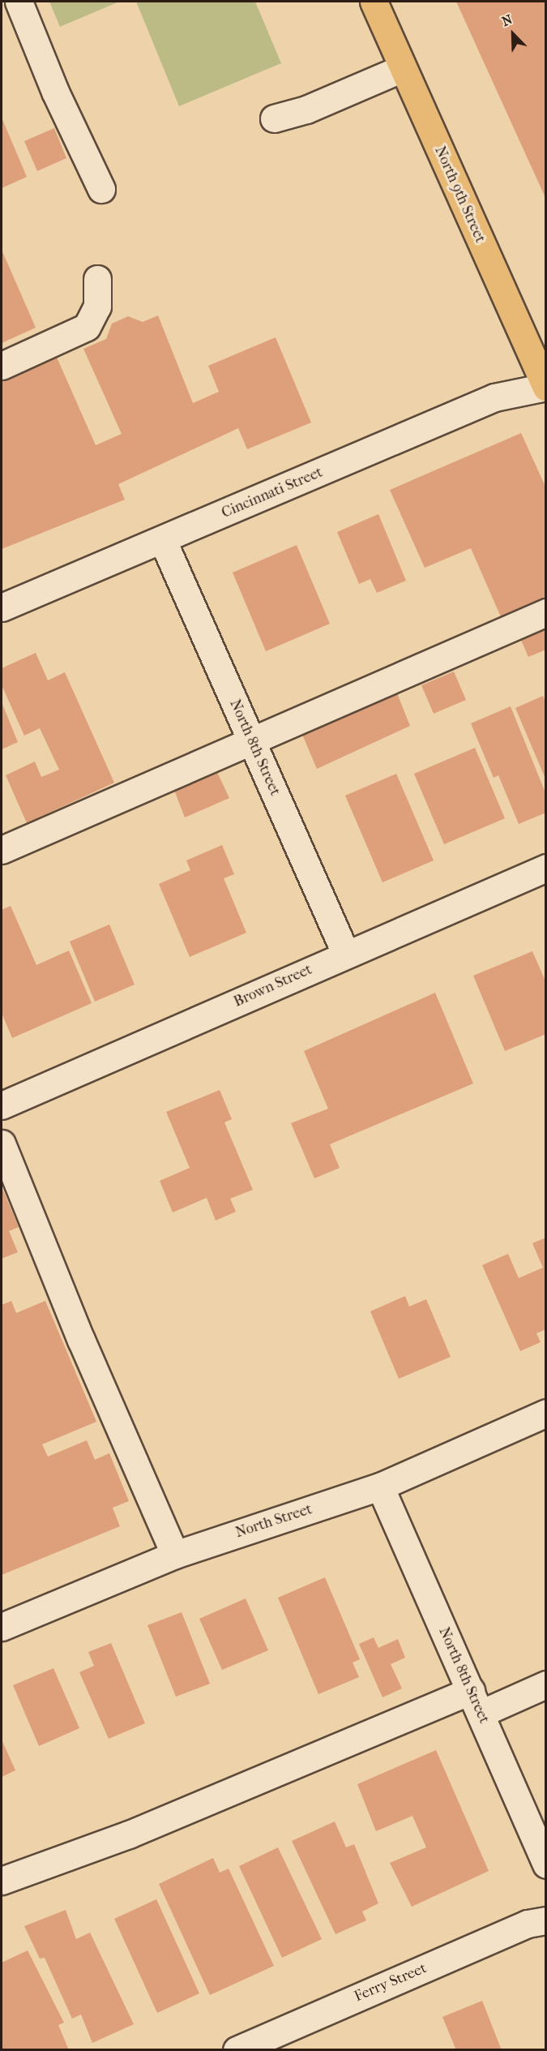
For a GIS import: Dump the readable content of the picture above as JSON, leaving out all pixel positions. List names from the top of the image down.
{
  "streets": {
    "main road": ["North 9th Street"],
    "street": [
      "Cincinnati Street",
      "North 8th Street",
      "Brown Street",
      "North Street",
      "Ferry Street"
    ]
  },
  "crossings": [
    ["North 9th Street", "Cincinnati Street"],
    ["Cincinnati Street", "North 8th Street"],
    ["North 8th Street", "Brown Street"],
    ["North 8th Street", "North Street"]
  ],
  "north": "top left"
}
